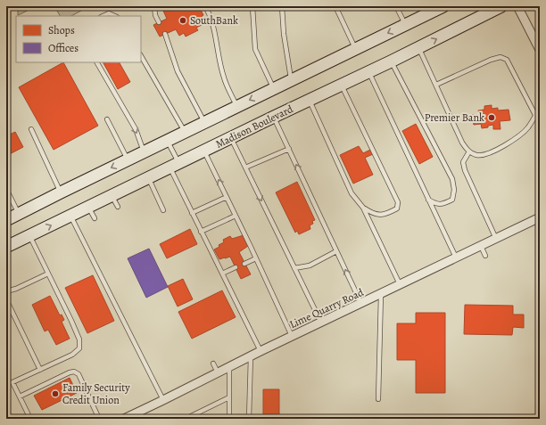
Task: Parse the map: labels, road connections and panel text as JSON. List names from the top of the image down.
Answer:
{
  "streets": {
    "main road": ["Madison Boulevard"],
    "street": ["Lime Quarry Road"]
  },
  "places": ["SouthBank", "Premier Bank", "Family Security Credit Union"],
  "legend": ["Shops", "Offices"]
}
